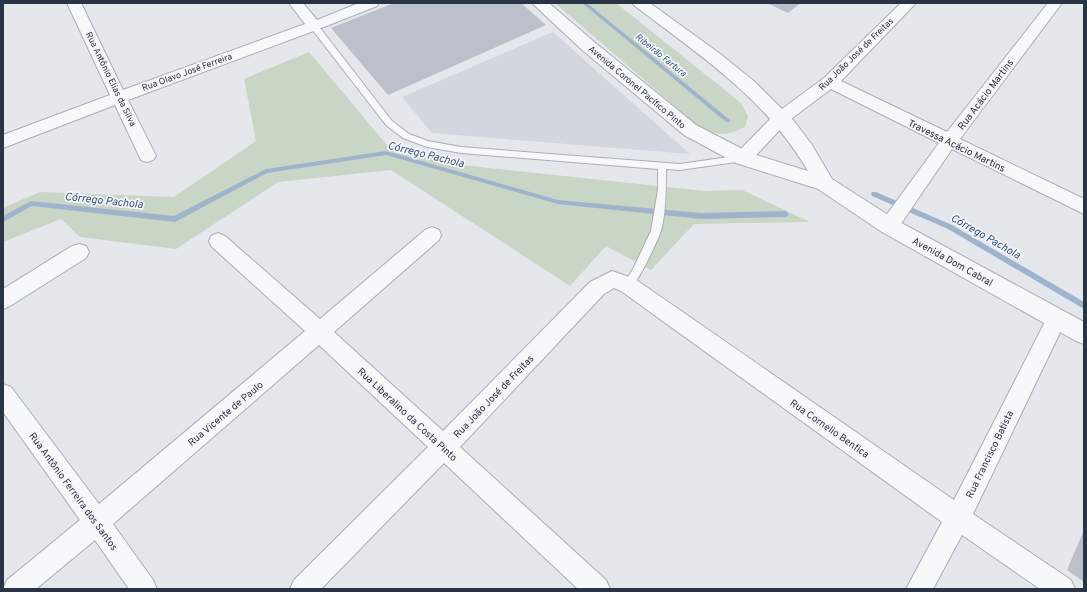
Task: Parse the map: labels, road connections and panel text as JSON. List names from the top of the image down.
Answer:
{
  "streets": {
    "street": [
      "Rua João José de Freitas",
      "Rua Olavo José Ferreira",
      "Rua Antônio Elias da Silva",
      "Avenida Coronel Pacífico Pinto",
      "Rua Acácio Martins",
      "Travessa Acácio Martins",
      "Avenida Dom Cabral",
      "Rua Vicente de Paulo",
      "Rua Liberalino da Costa Pinto",
      "Rua Cornelio Benfica",
      "Rua Francisco Batista",
      "Rua Antônio Ferreira dos Santos"
    ]
  },
  "crossings": [
    ["Rua João José de Freitas", "Avenida Coronel Pacífico Pinto"],
    ["Rua João José de Freitas", "Travessa Acácio Martins"],
    ["Rua João José de Freitas", "Rua Liberalino da Costa Pinto"],
    ["Rua João José de Freitas", "Rua Cornelio Benfica"],
    ["Rua Olavo José Ferreira", "Rua Antônio Elias da Silva"],
    ["Avenida Coronel Pacífico Pinto", "Avenida Dom Cabral"],
    ["Rua Acácio Martins", "Travessa Acácio Martins"],
    ["Rua Acácio Martins", "Avenida Dom Cabral"],
    ["Avenida Dom Cabral", "Rua Francisco Batista"],
    ["Rua Vicente de Paulo", "Rua Liberalino da Costa Pinto"],
    ["Rua Vicente de Paulo", "Rua Antônio Ferreira dos Santos"],
    ["Rua Cornelio Benfica", "Rua Francisco Batista"]
  ],
  "water": ["Ribeirão Fartura", "Córrego Pachola"]
}
